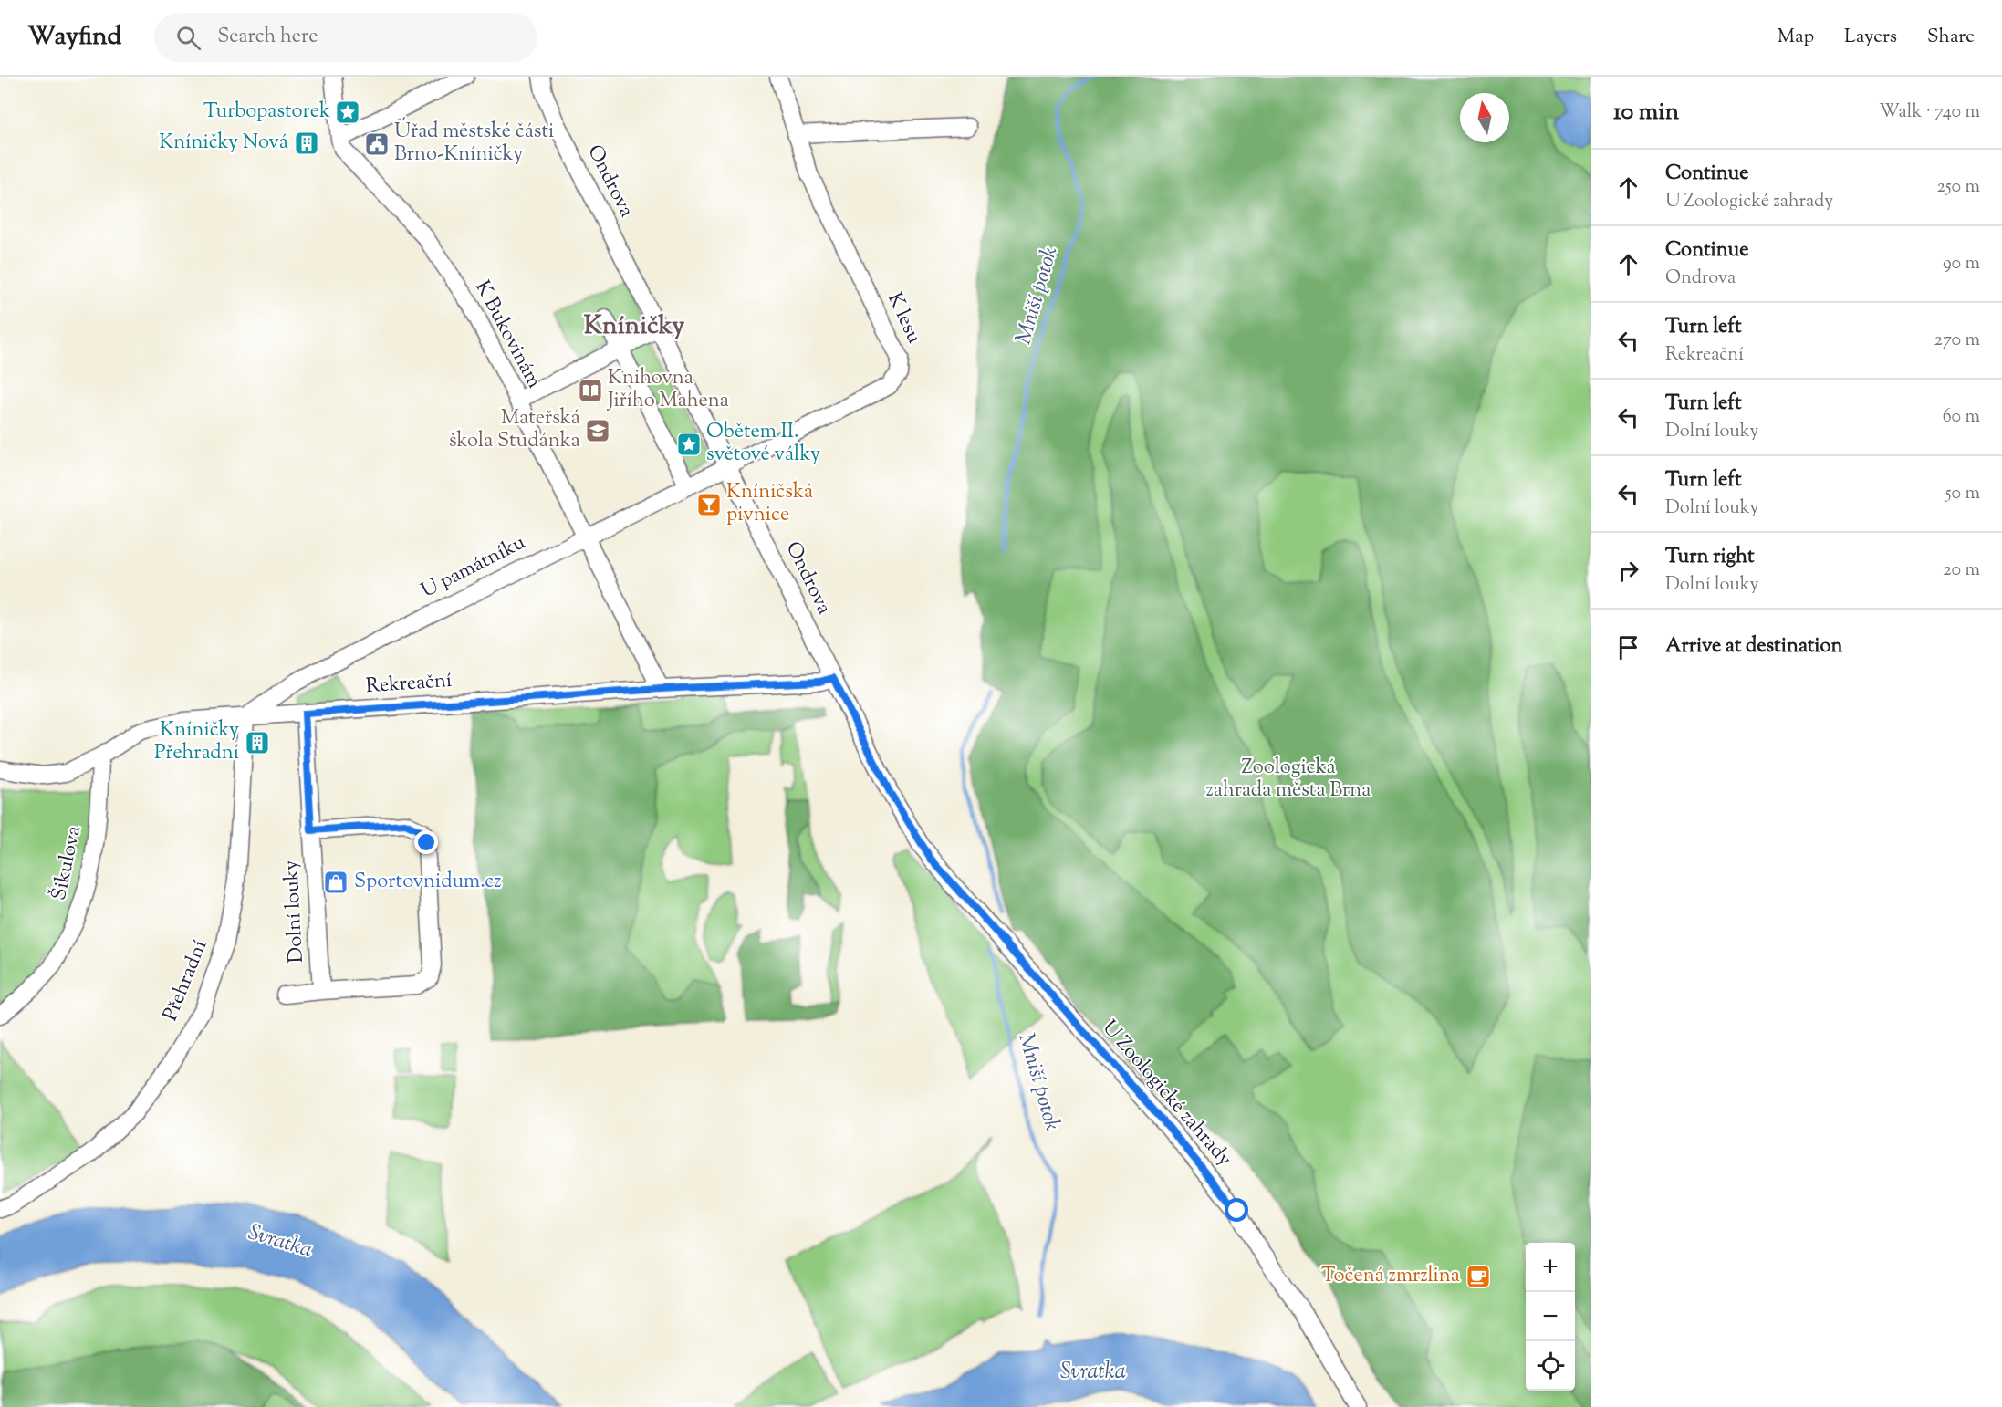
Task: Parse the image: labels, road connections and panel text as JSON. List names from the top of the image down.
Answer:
{
  "streets": {
    "street": [
      "Ondrova",
      "K lesu",
      "K Bukovinám",
      "U památníku",
      "Rekreační",
      "Šikulova",
      "Dolní louky",
      "Přehradní",
      "U Zoologické zahrady"
    ]
  },
  "crossings": [
    ["Ondrova", "K lesu"],
    ["Ondrova", "U památníku"],
    ["Ondrova", "Rekreační"],
    ["Ondrova", "U Zoologické zahrady"],
    ["K lesu", "U památníku"],
    ["K Bukovinám", "U památníku"],
    ["K Bukovinám", "Rekreační"],
    ["U památníku", "Rekreační"],
    ["U památníku", "Přehradní"],
    ["Rekreační", "Šikulova"],
    ["Rekreační", "Dolní louky"],
    ["Rekreační", "Přehradní"]
  ],
  "districts": ["Kníničky"],
  "water": ["Mniší potok", "Svratka"],
  "parks": ["Zoologická zahrada města Brna"],
  "places": {
    "place": ["Turbopastorek", "Obětem II. světové války"],
    "building": ["Kníničky Nová", "Kníničky Přehradní"],
    "public building": ["Úřad městské části Brno-Kníničky"],
    "library": ["Knihovna Jiřího Mahena"],
    "school or university": ["Mateřská škola Studánka"],
    "bar": ["Kníničská pivnice"],
    "shop": ["Sportovnidum.cz"],
    "cafe": ["Točená zmrzlina"]
  },
  "north": "top",
  "page": {
    "header": "Wayfind",
    "search": "Search here",
    "nav": ["Map", "Layers", "Share"],
    "heading": ["10 min", "Walk · 740 m"],
    "list": [
      ["Continue", "U Zoologické zahrady", "250 m"],
      ["Continue", "Ondrova", "90 m"],
      ["Turn left", "Rekreační", "270 m"],
      ["Turn left", "Dolní louky", "60 m"],
      ["Turn left", "Dolní louky", "50 m"],
      ["Turn right", "Dolní louky", "20 m"],
      "Arrive at destination"
    ],
    "map_buttons": ["+", "−"]
  }
}
